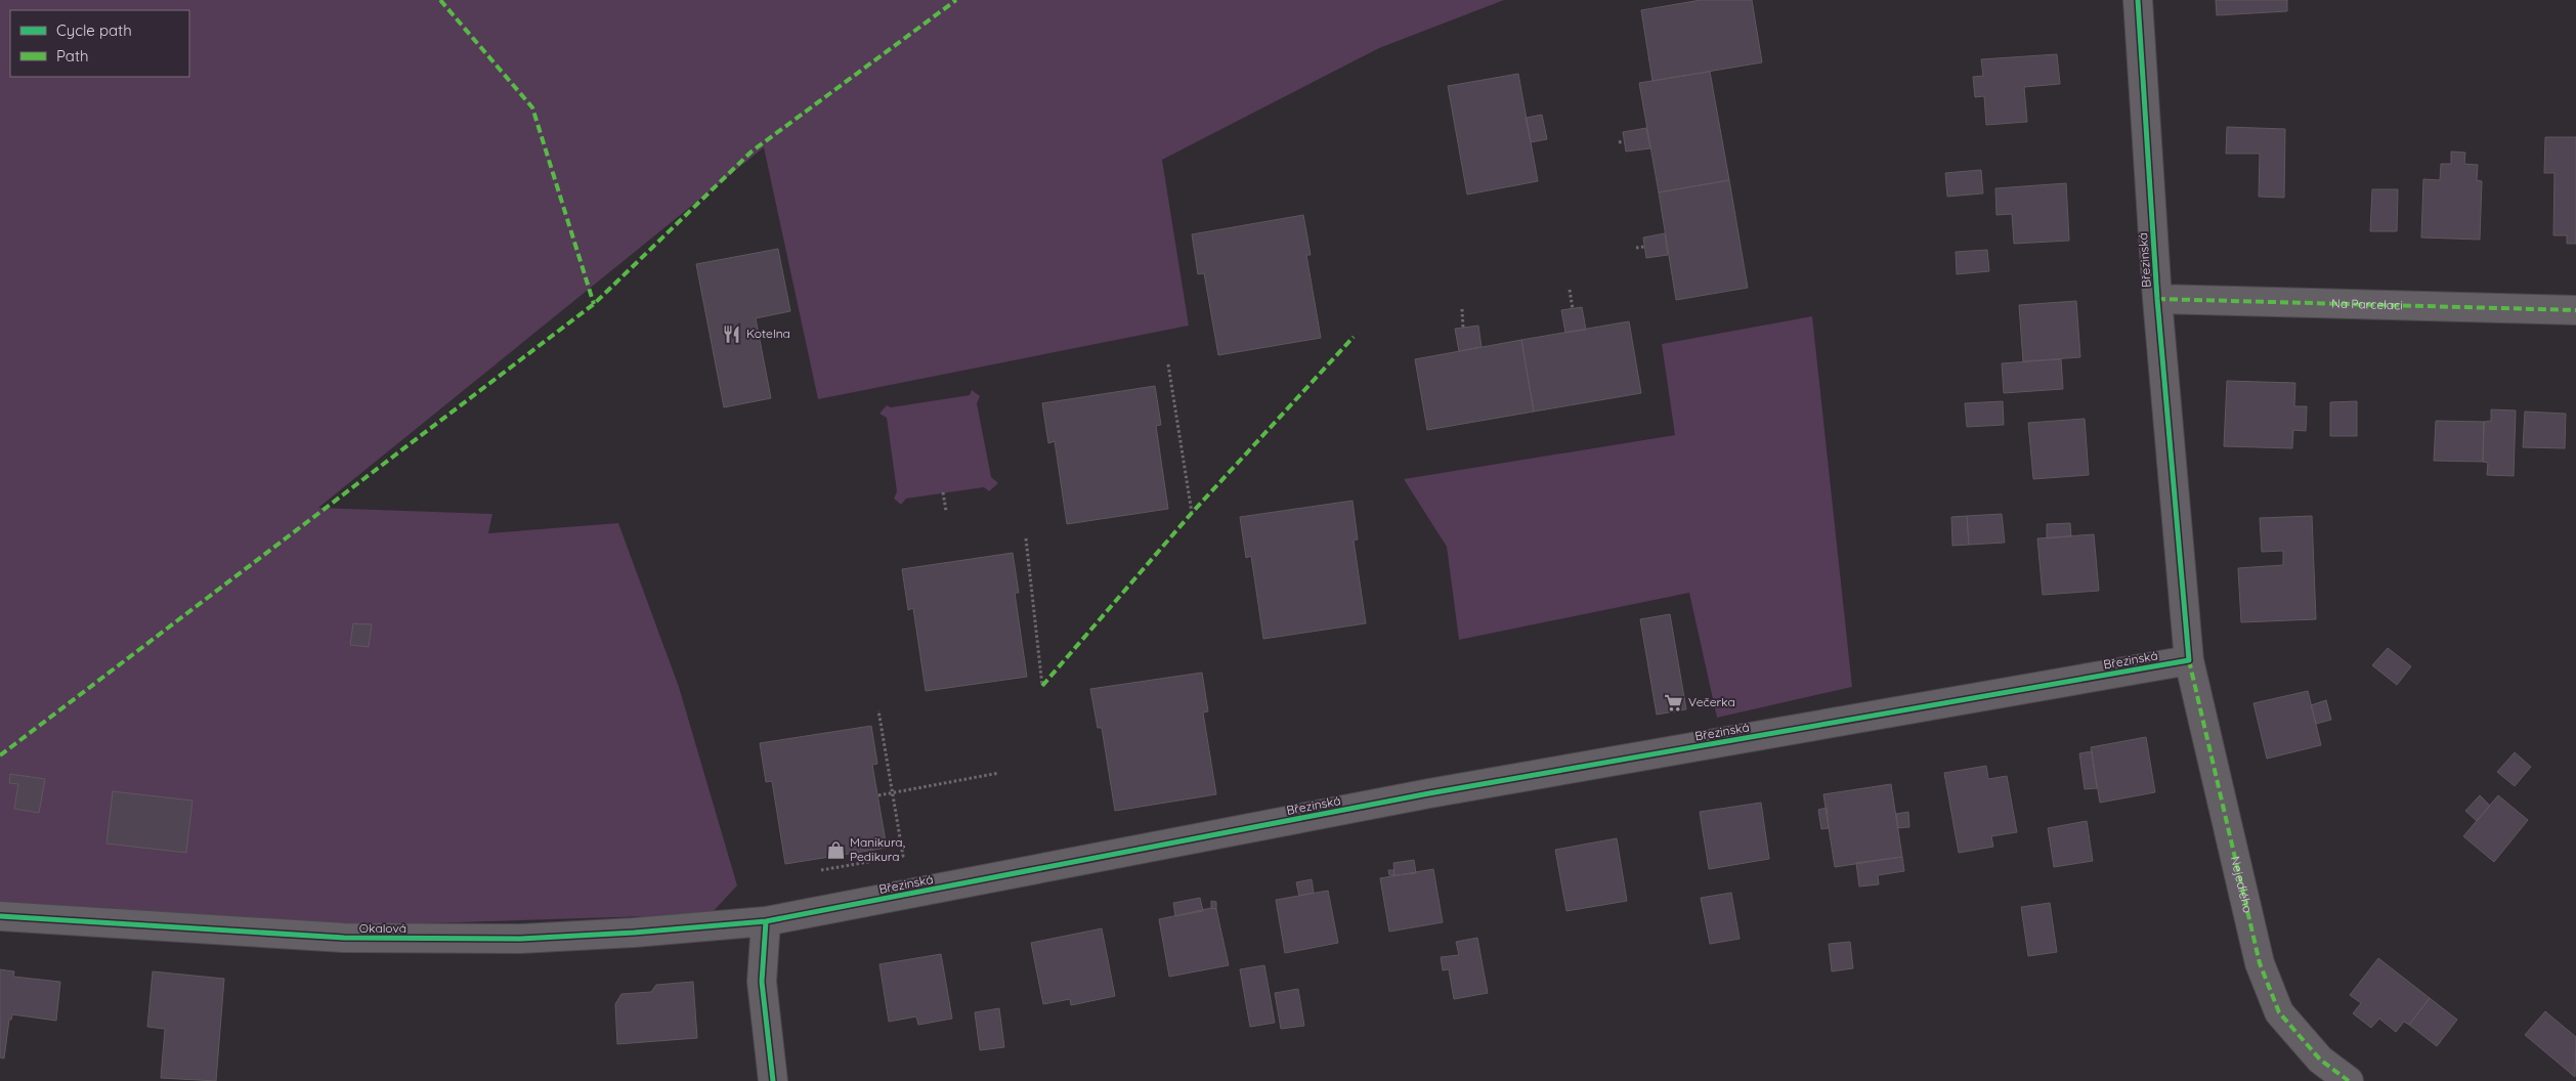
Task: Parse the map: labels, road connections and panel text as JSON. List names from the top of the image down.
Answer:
{
  "streets": {
    "street": [
      "Březinská",
      "Na Parcelaci",
      "Nejedlého",
      "Okalová"
    ]
  },
  "crossings": [
    ["Březinská", "Na Parcelaci"],
    ["Březinská", "Nejedlého"],
    ["Březinská", "Okalová"]
  ],
  "places": {
    "restaurant": ["Kotelna"],
    "supermarket": ["Večerka"],
    "shop": ["Manikura, Pedikura"]
  },
  "legend": ["Cycle path", "Path"]
}
